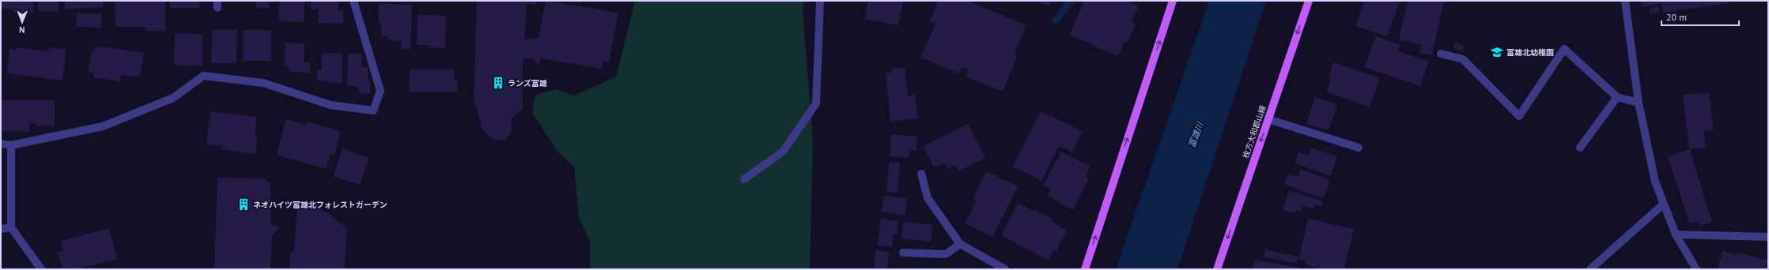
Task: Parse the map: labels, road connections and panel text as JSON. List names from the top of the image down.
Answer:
{
  "streets": {
    "main road": ["枚方大和郡山線"]
  },
  "one_way": ["枚方大和郡山線"],
  "water": ["富雄川"],
  "places": {
    "school or university": ["富雄北幼稚園"],
    "building": ["ランズ富雄", "ネオハイツ富雄北フォレストガーデン"]
  },
  "scale_bar": "20 m",
  "north": "bottom"
}
